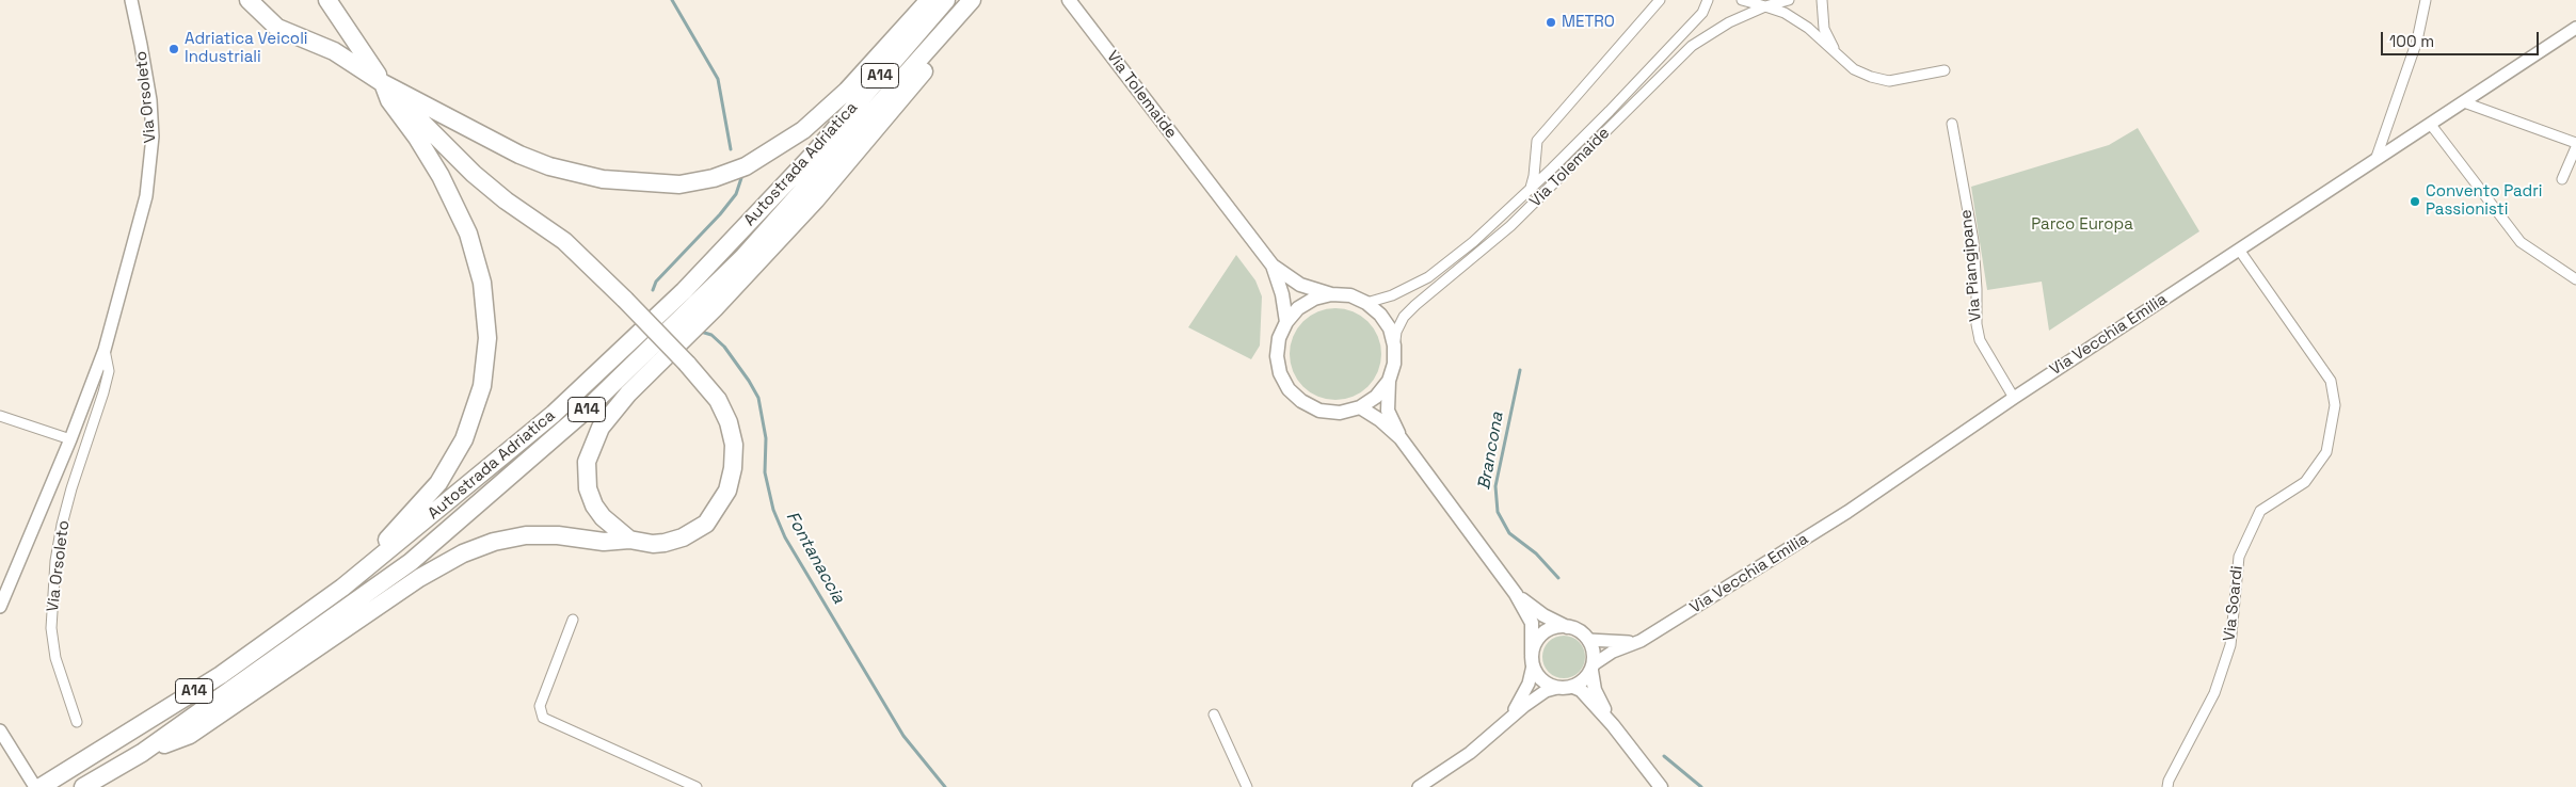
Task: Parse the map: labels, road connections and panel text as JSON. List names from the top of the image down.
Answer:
{
  "streets": {
    "highway": ["A14", "Autostrada Adriatica"],
    "main road": ["Via Tolemaide"],
    "street": [
      "Via Orsoleto",
      "Via Piangipane",
      "Via Vecchia Emilia",
      "Via Soardi"
    ]
  },
  "crossings": [
    ["Via Tolemaide", "Via Vecchia Emilia"],
    ["Via Piangipane", "Via Vecchia Emilia"],
    ["Via Vecchia Emilia", "Via Soardi"]
  ],
  "water": ["Brancona", "Fontanaccia"],
  "parks": ["Parco Europa"],
  "places": ["METRO", "Adriatica Veicoli Industriali", "Convento Padri Passionisti"],
  "scale_bar": "100 m"
}
